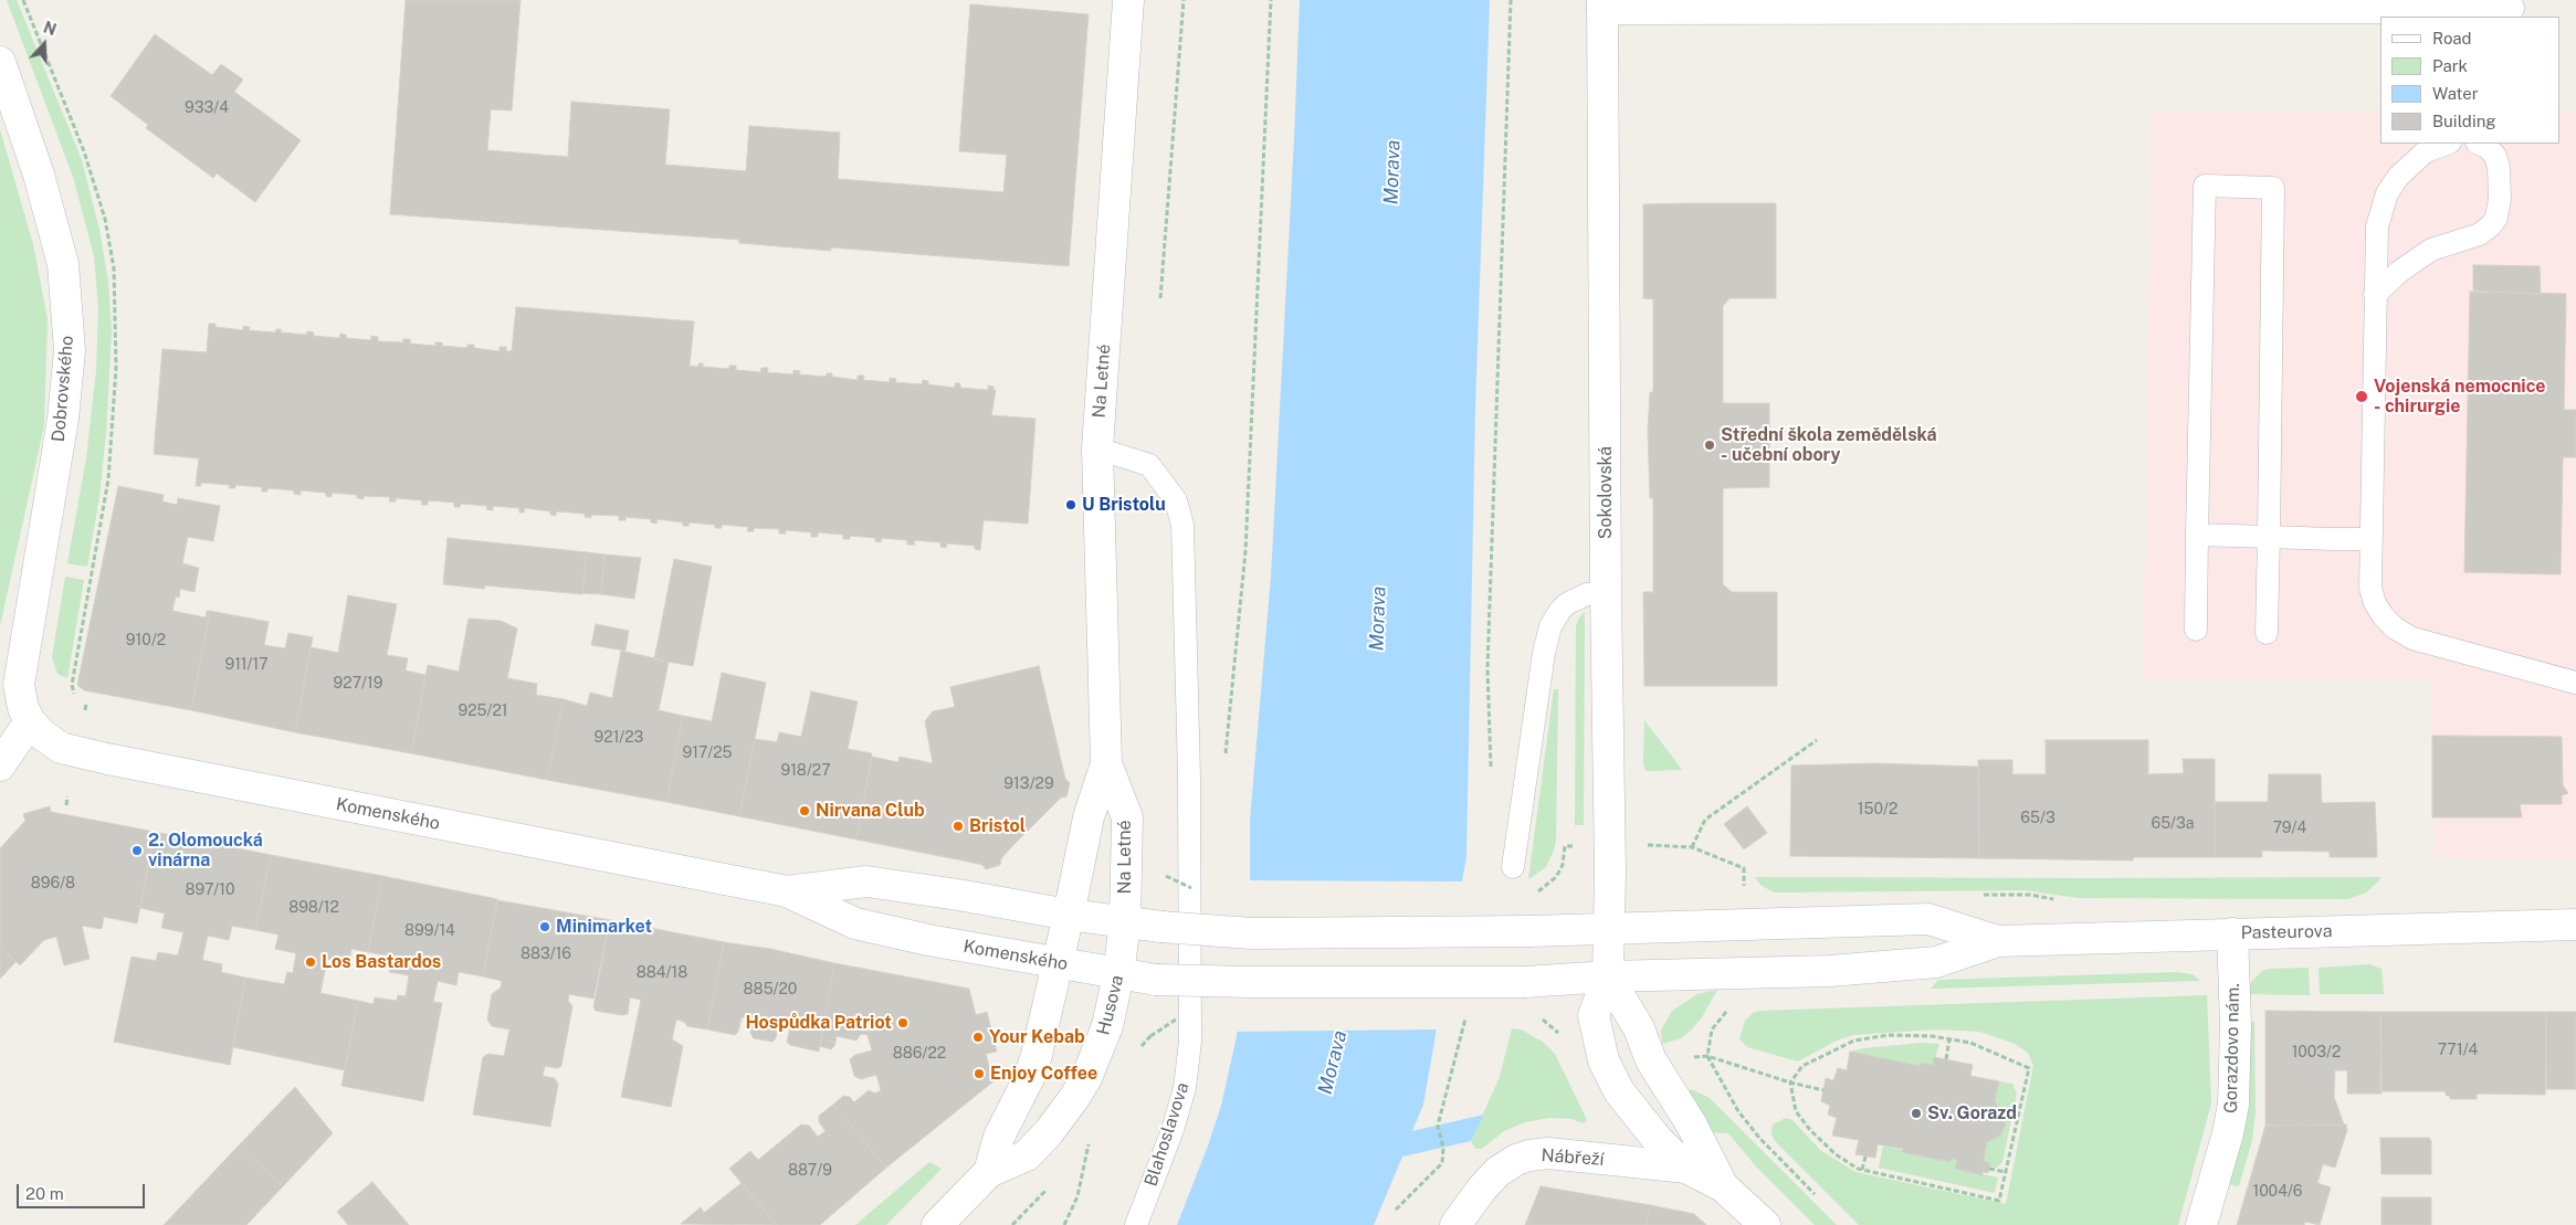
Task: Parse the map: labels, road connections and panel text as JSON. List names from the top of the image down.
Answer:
{
  "streets": {
    "street": [
      "Na Letné",
      "Dobrovského",
      "Sokolovská",
      "Komenského",
      "Pasteurova",
      "Husova",
      "Gorazdovo nám.",
      "Nábřeží"
    ],
    "lane": ["Blahoslavova"]
  },
  "crossings": [
    ["Na Letné", "Komenského"],
    ["Na Letné", "Husova"],
    ["Na Letné", "Blahoslavova"],
    ["Dobrovského", "Komenského"],
    ["Sokolovská", "Komenského"],
    ["Komenského", "Pasteurova"],
    ["Komenského", "Husova"],
    ["Pasteurova", "Gorazdovo nám."]
  ],
  "water": ["Morava"],
  "places": [
    "Vojenská nemocnice - chirurgie",
    "Střední škola zemědělská - učební obory",
    "U Bristolu",
    "Nirvana Club",
    "Bristol",
    "2. Olomoucká vinárna",
    "Minimarket",
    "Los Bastardos",
    "Hospůdka Patriot",
    "Your Kebab",
    "Enjoy Coffee",
    "Sv. Gorazd"
  ],
  "house_numbers": [
    "933/4",
    "910/2",
    "911/17",
    "927/19",
    "925/21",
    "921/23",
    "917/25",
    "918/27",
    "913/29",
    "150/2",
    "65/3",
    "65/3a",
    "79/4",
    "896/8",
    "897/10",
    "898/12",
    "899/14",
    "883/16",
    "884/18",
    "885/20",
    "771/4",
    "1003/2",
    "886/22",
    "887/9",
    "1004/6"
  ],
  "legend": [
    "Road",
    "Park",
    "Water",
    "Building"
  ],
  "scale_bar": "20 m",
  "north": "top"
}
